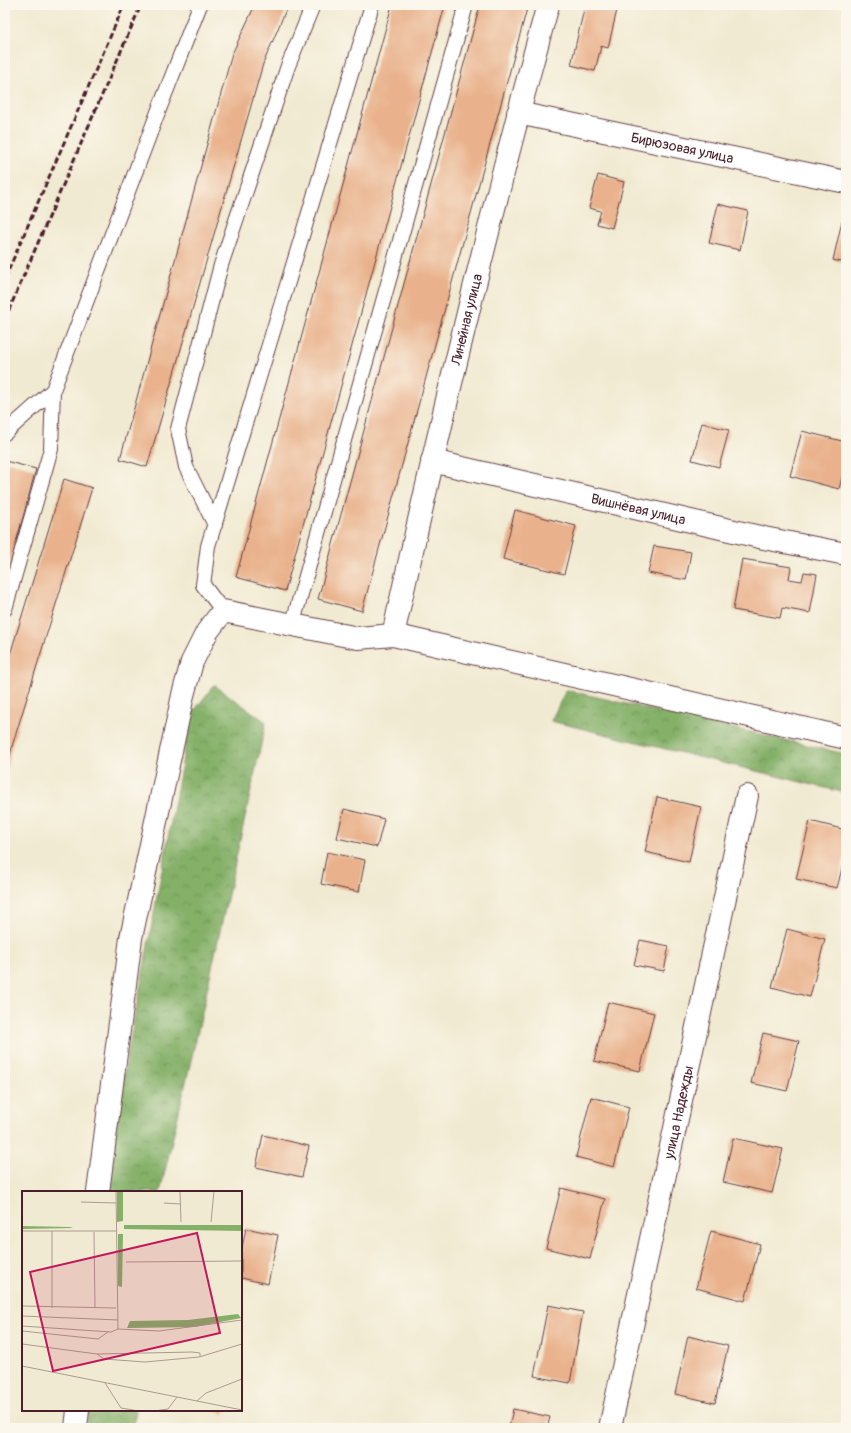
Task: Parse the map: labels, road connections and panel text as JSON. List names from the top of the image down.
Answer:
{
  "streets": {
    "street": [
      "Бирюзовая улица",
      "Линейная улица",
      "Вишнёвая улица",
      "улица Надежды"
    ]
  },
  "crossings": [
    ["Бирюзовая улица", "Линейная улица"],
    ["Линейная улица", "Вишнёвая улица"]
  ]
}
